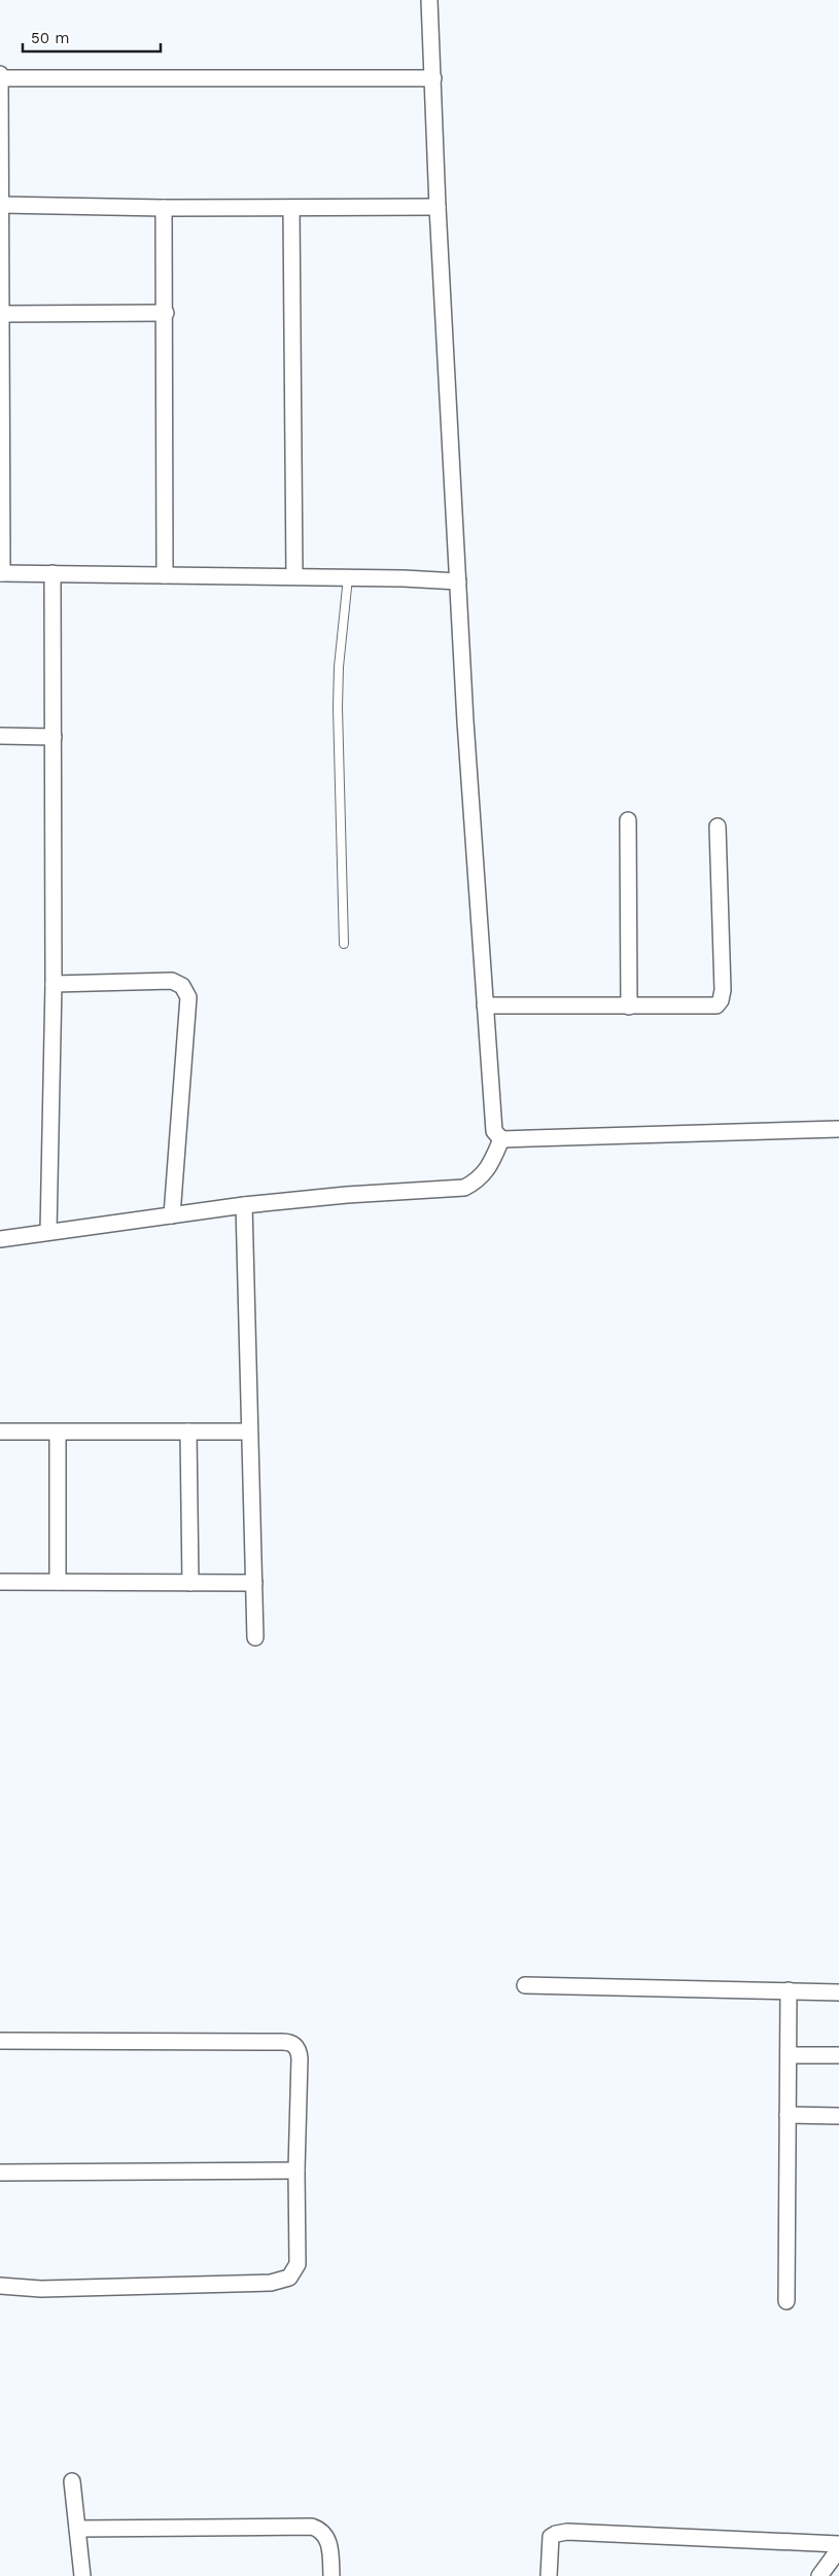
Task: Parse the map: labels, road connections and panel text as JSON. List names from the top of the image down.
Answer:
{
  "scale_bar": "50 m"
}
